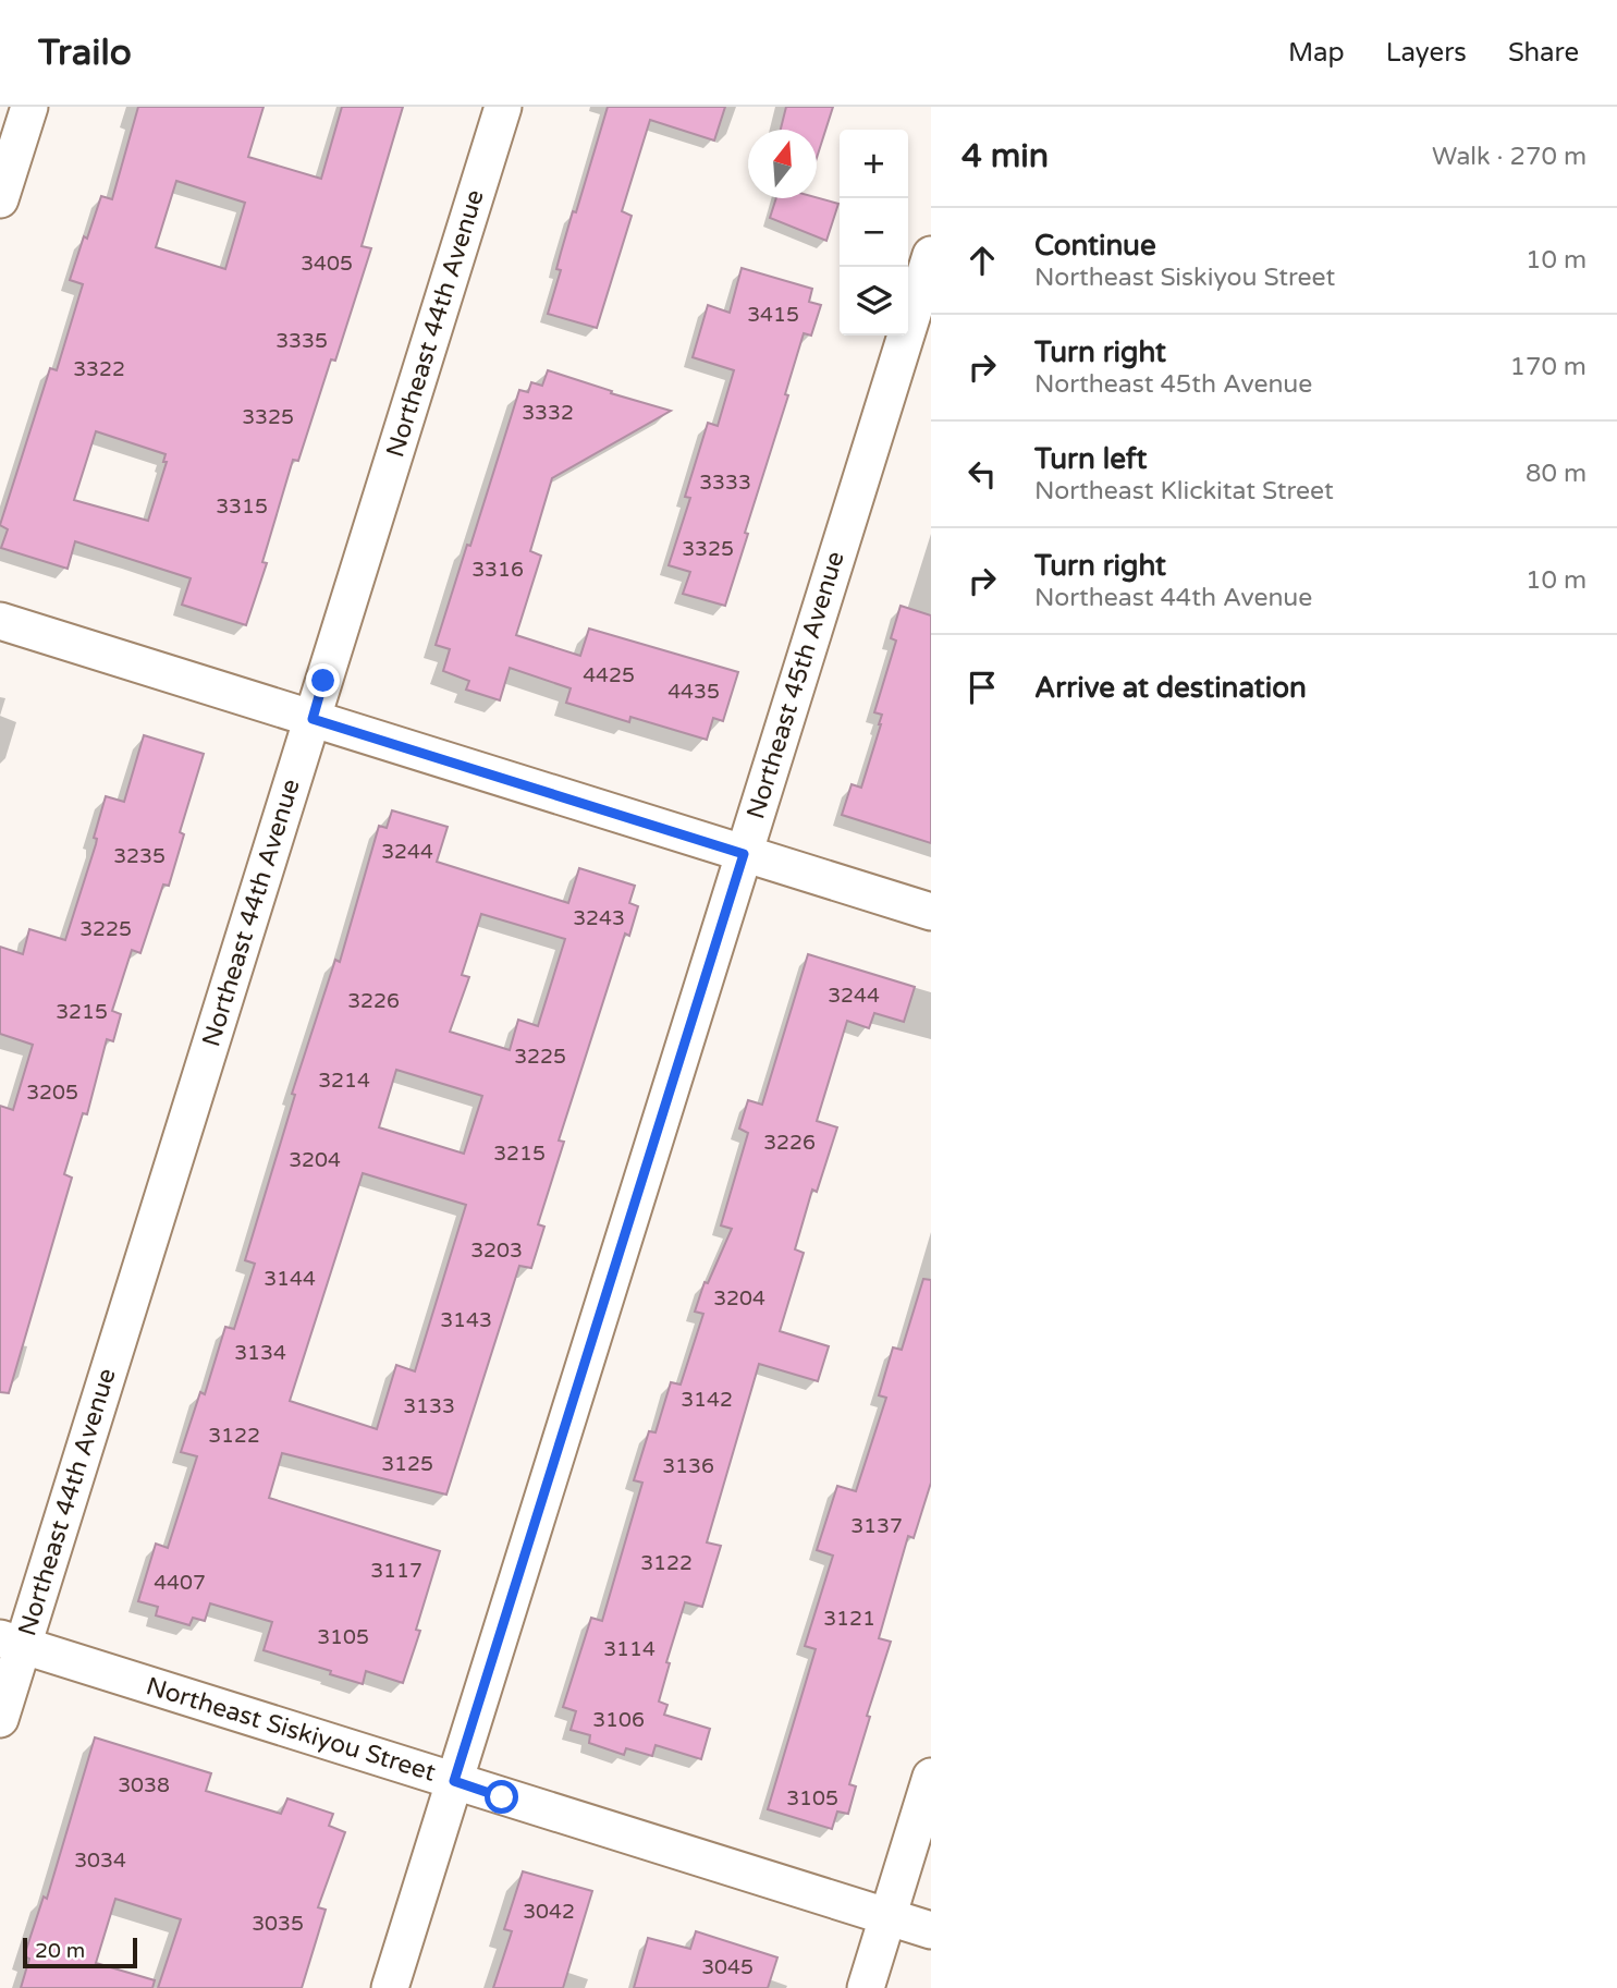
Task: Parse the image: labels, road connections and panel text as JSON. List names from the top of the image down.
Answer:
{
  "streets": {
    "street": ["Northeast 44th Avenue", "Northeast 45th Avenue", "Northeast Siskiyou Street"]
  },
  "crossings": [
    ["Northeast 44th Avenue", "Northeast Siskiyou Street"],
    ["Northeast 45th Avenue", "Northeast Siskiyou Street"]
  ],
  "house_numbers": [
    "3405",
    "3415",
    "3335",
    "3322",
    "3332",
    "3325",
    "3333",
    "3315",
    "3325",
    "3316",
    "4425",
    "4435",
    "3244",
    "3235",
    "3243",
    "3225",
    "3244",
    "3226",
    "3215",
    "3225",
    "3214",
    "3205",
    "3226",
    "3215",
    "3204",
    "3203",
    "3144",
    "3204",
    "3143",
    "3134",
    "3142",
    "3133",
    "3122",
    "3125",
    "3136",
    "3137",
    "3122",
    "3117",
    "4407",
    "3121",
    "3105",
    "3114",
    "3106",
    "3038",
    "3105",
    "3034",
    "3042",
    "3035",
    "3045"
  ],
  "scale_bar": "20 m",
  "north": "top",
  "page": {
    "header": "Trailo",
    "nav": ["Map", "Layers", "Share"],
    "heading": ["4 min", "Walk · 270 m"],
    "map_buttons": ["+", "−"],
    "list": [
      ["Continue", "Northeast Siskiyou Street", "10 m"],
      ["Turn right", "Northeast 45th Avenue", "170 m"],
      ["Turn left", "Northeast Klickitat Street", "80 m"],
      ["Turn right", "Northeast 44th Avenue", "10 m"],
      "Arrive at destination"
    ],
    "scale": "20 m"
  }
}
